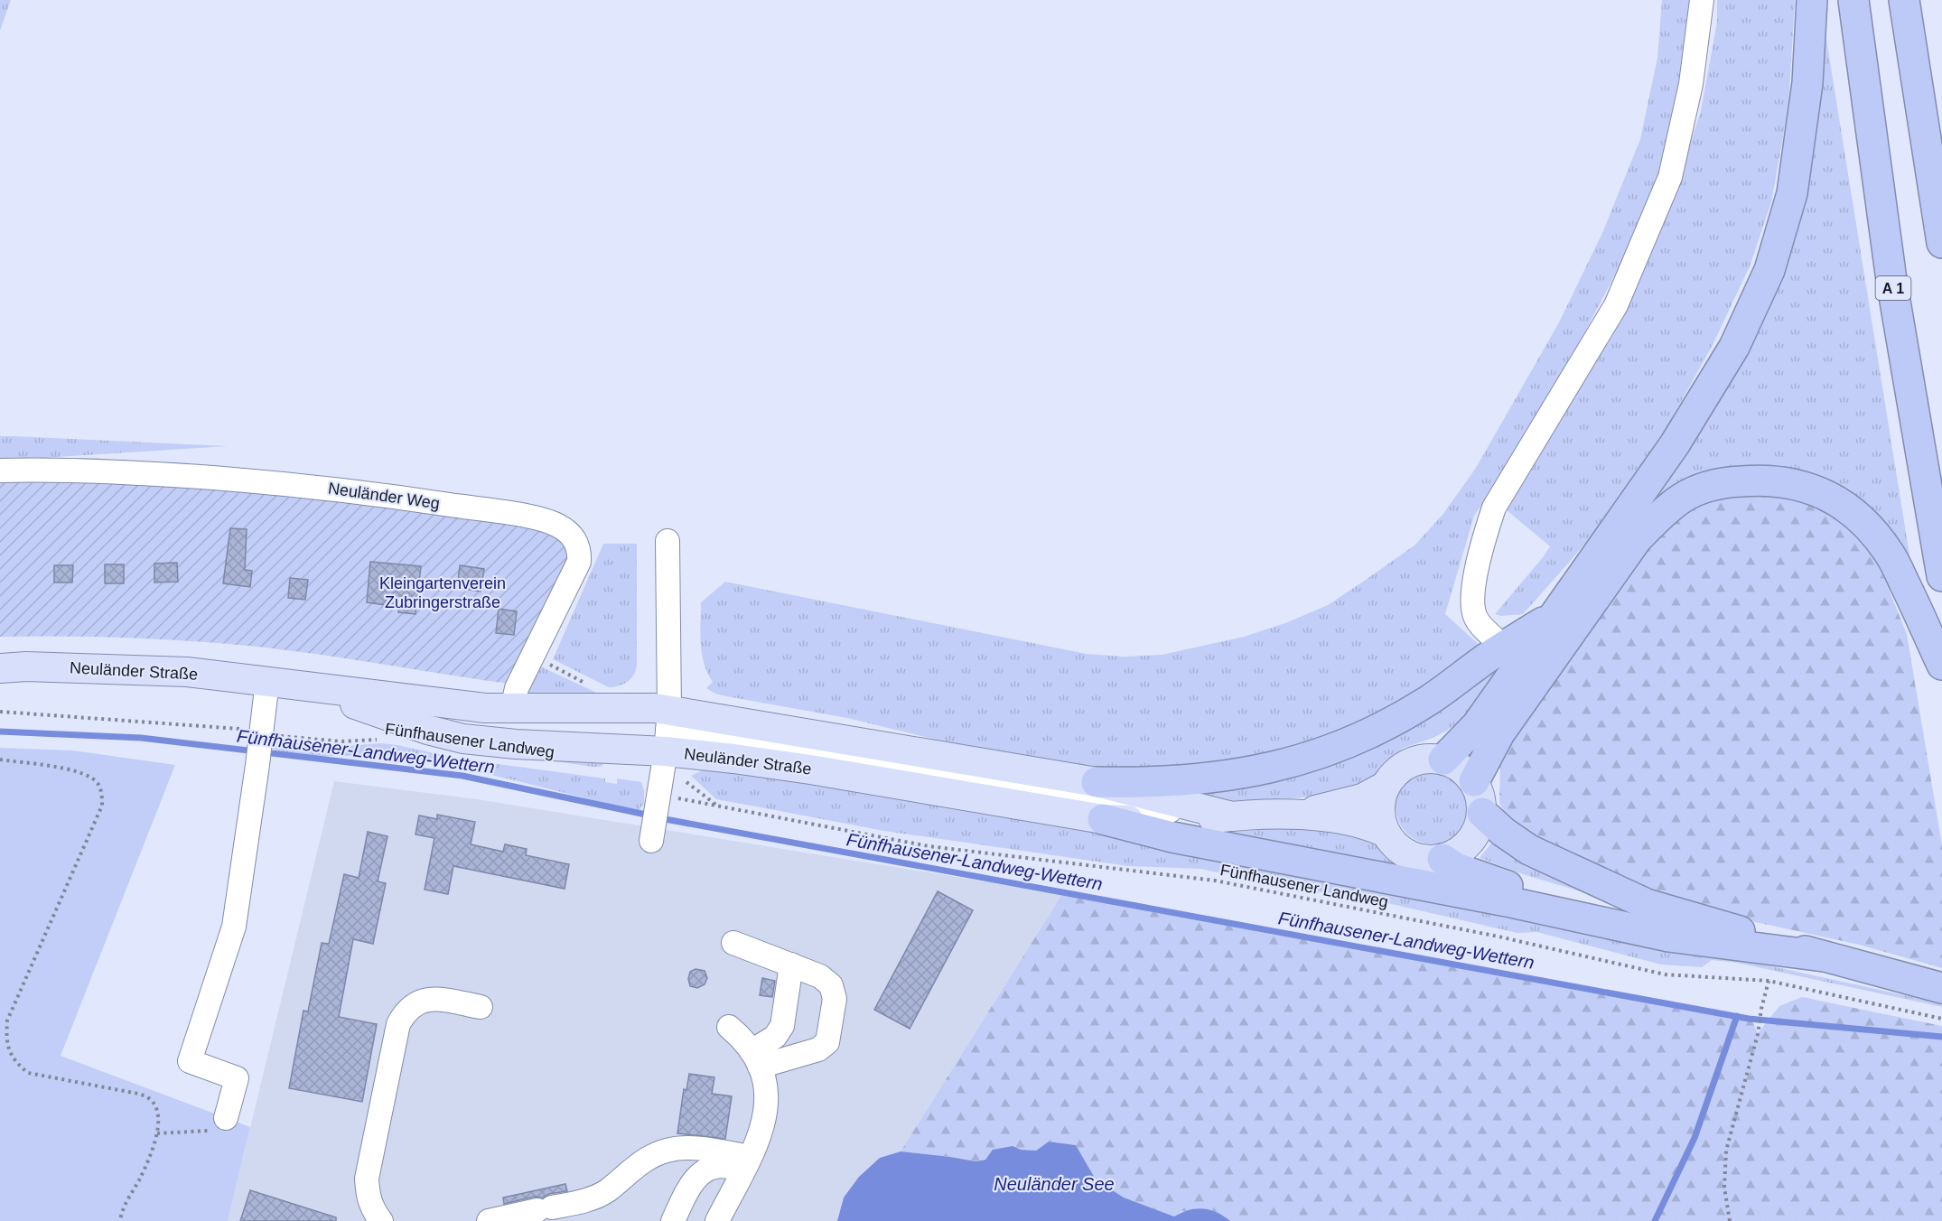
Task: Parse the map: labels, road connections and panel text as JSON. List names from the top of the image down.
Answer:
{
  "streets": {
    "highway": ["A 1"],
    "main road": ["Neuländer Straße"],
    "street": ["Neuländer Weg"],
    "path": ["Fünfhausener Landweg"]
  },
  "crossings": [
    ["Neuländer Weg", "Neuländer Straße"]
  ],
  "water": ["Fünfhausener-Landweg-Wettern", "Neuländer See"],
  "parks": ["Kleingartenverein Zubringerstraße"]
}
